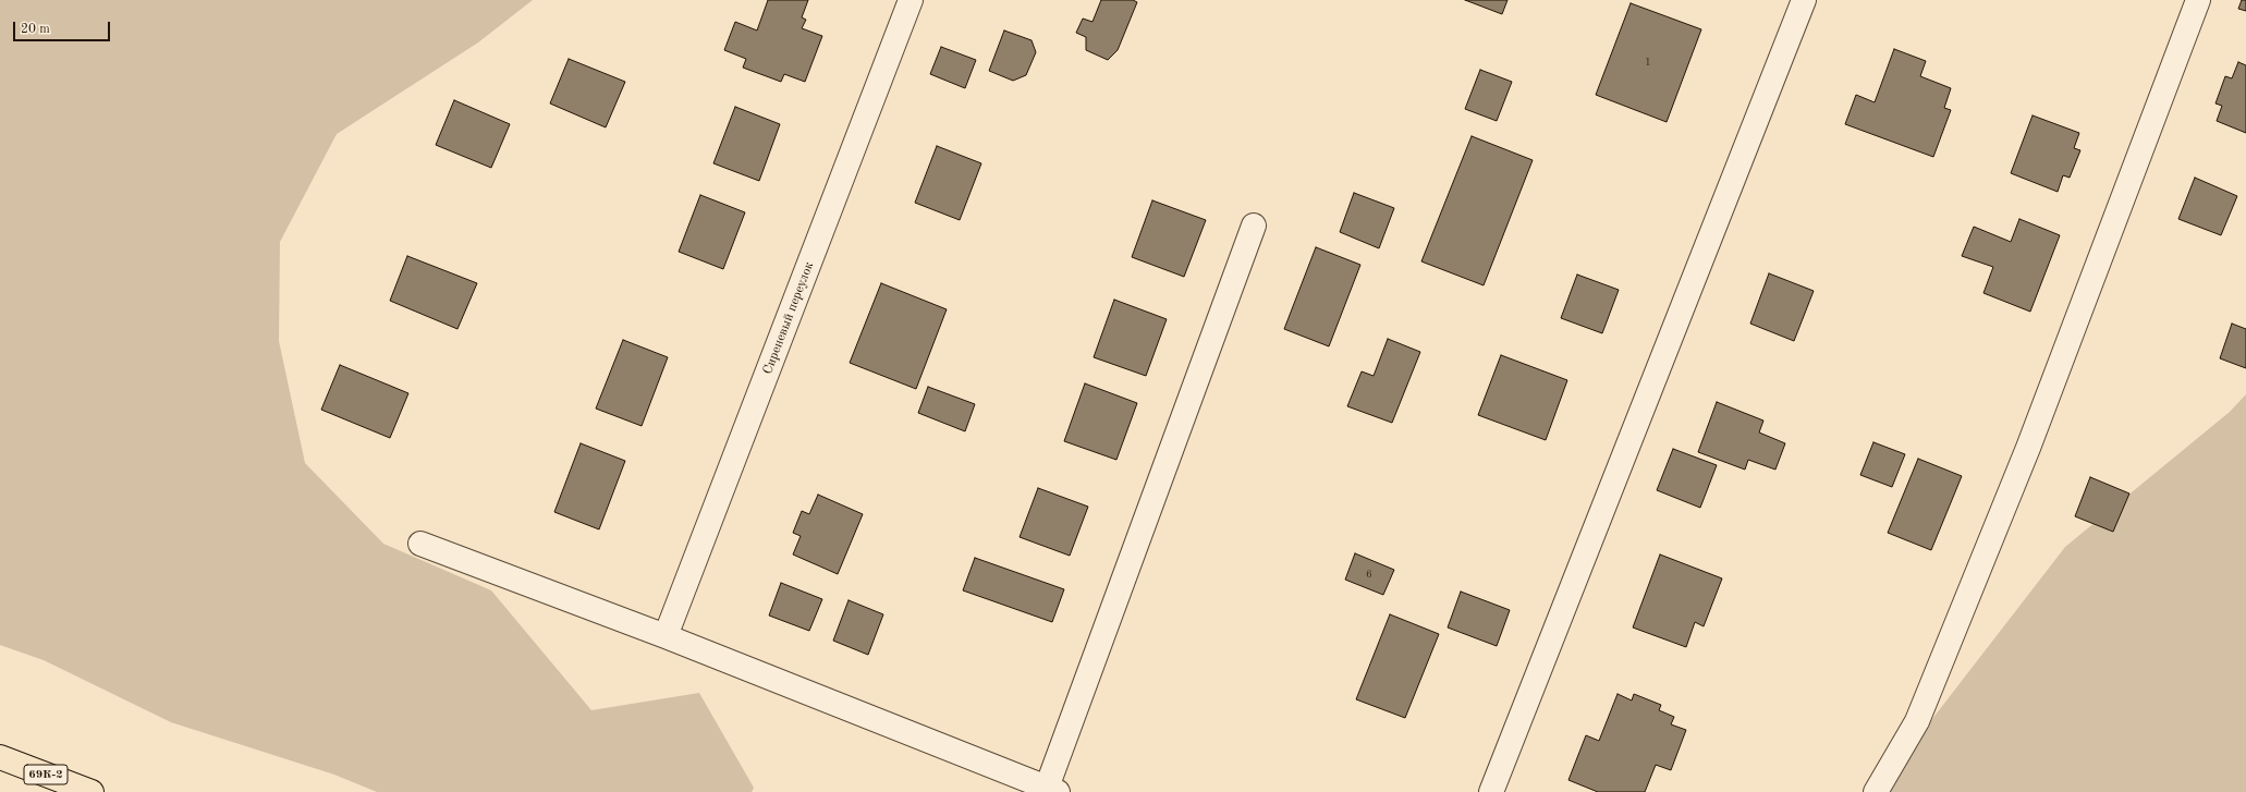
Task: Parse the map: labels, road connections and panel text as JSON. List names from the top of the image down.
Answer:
{
  "streets": {
    "main road": ["69К-2"],
    "street": ["Сиреневый переулок"]
  },
  "house_numbers": ["1", "6"],
  "scale_bar": "20 m"
}
